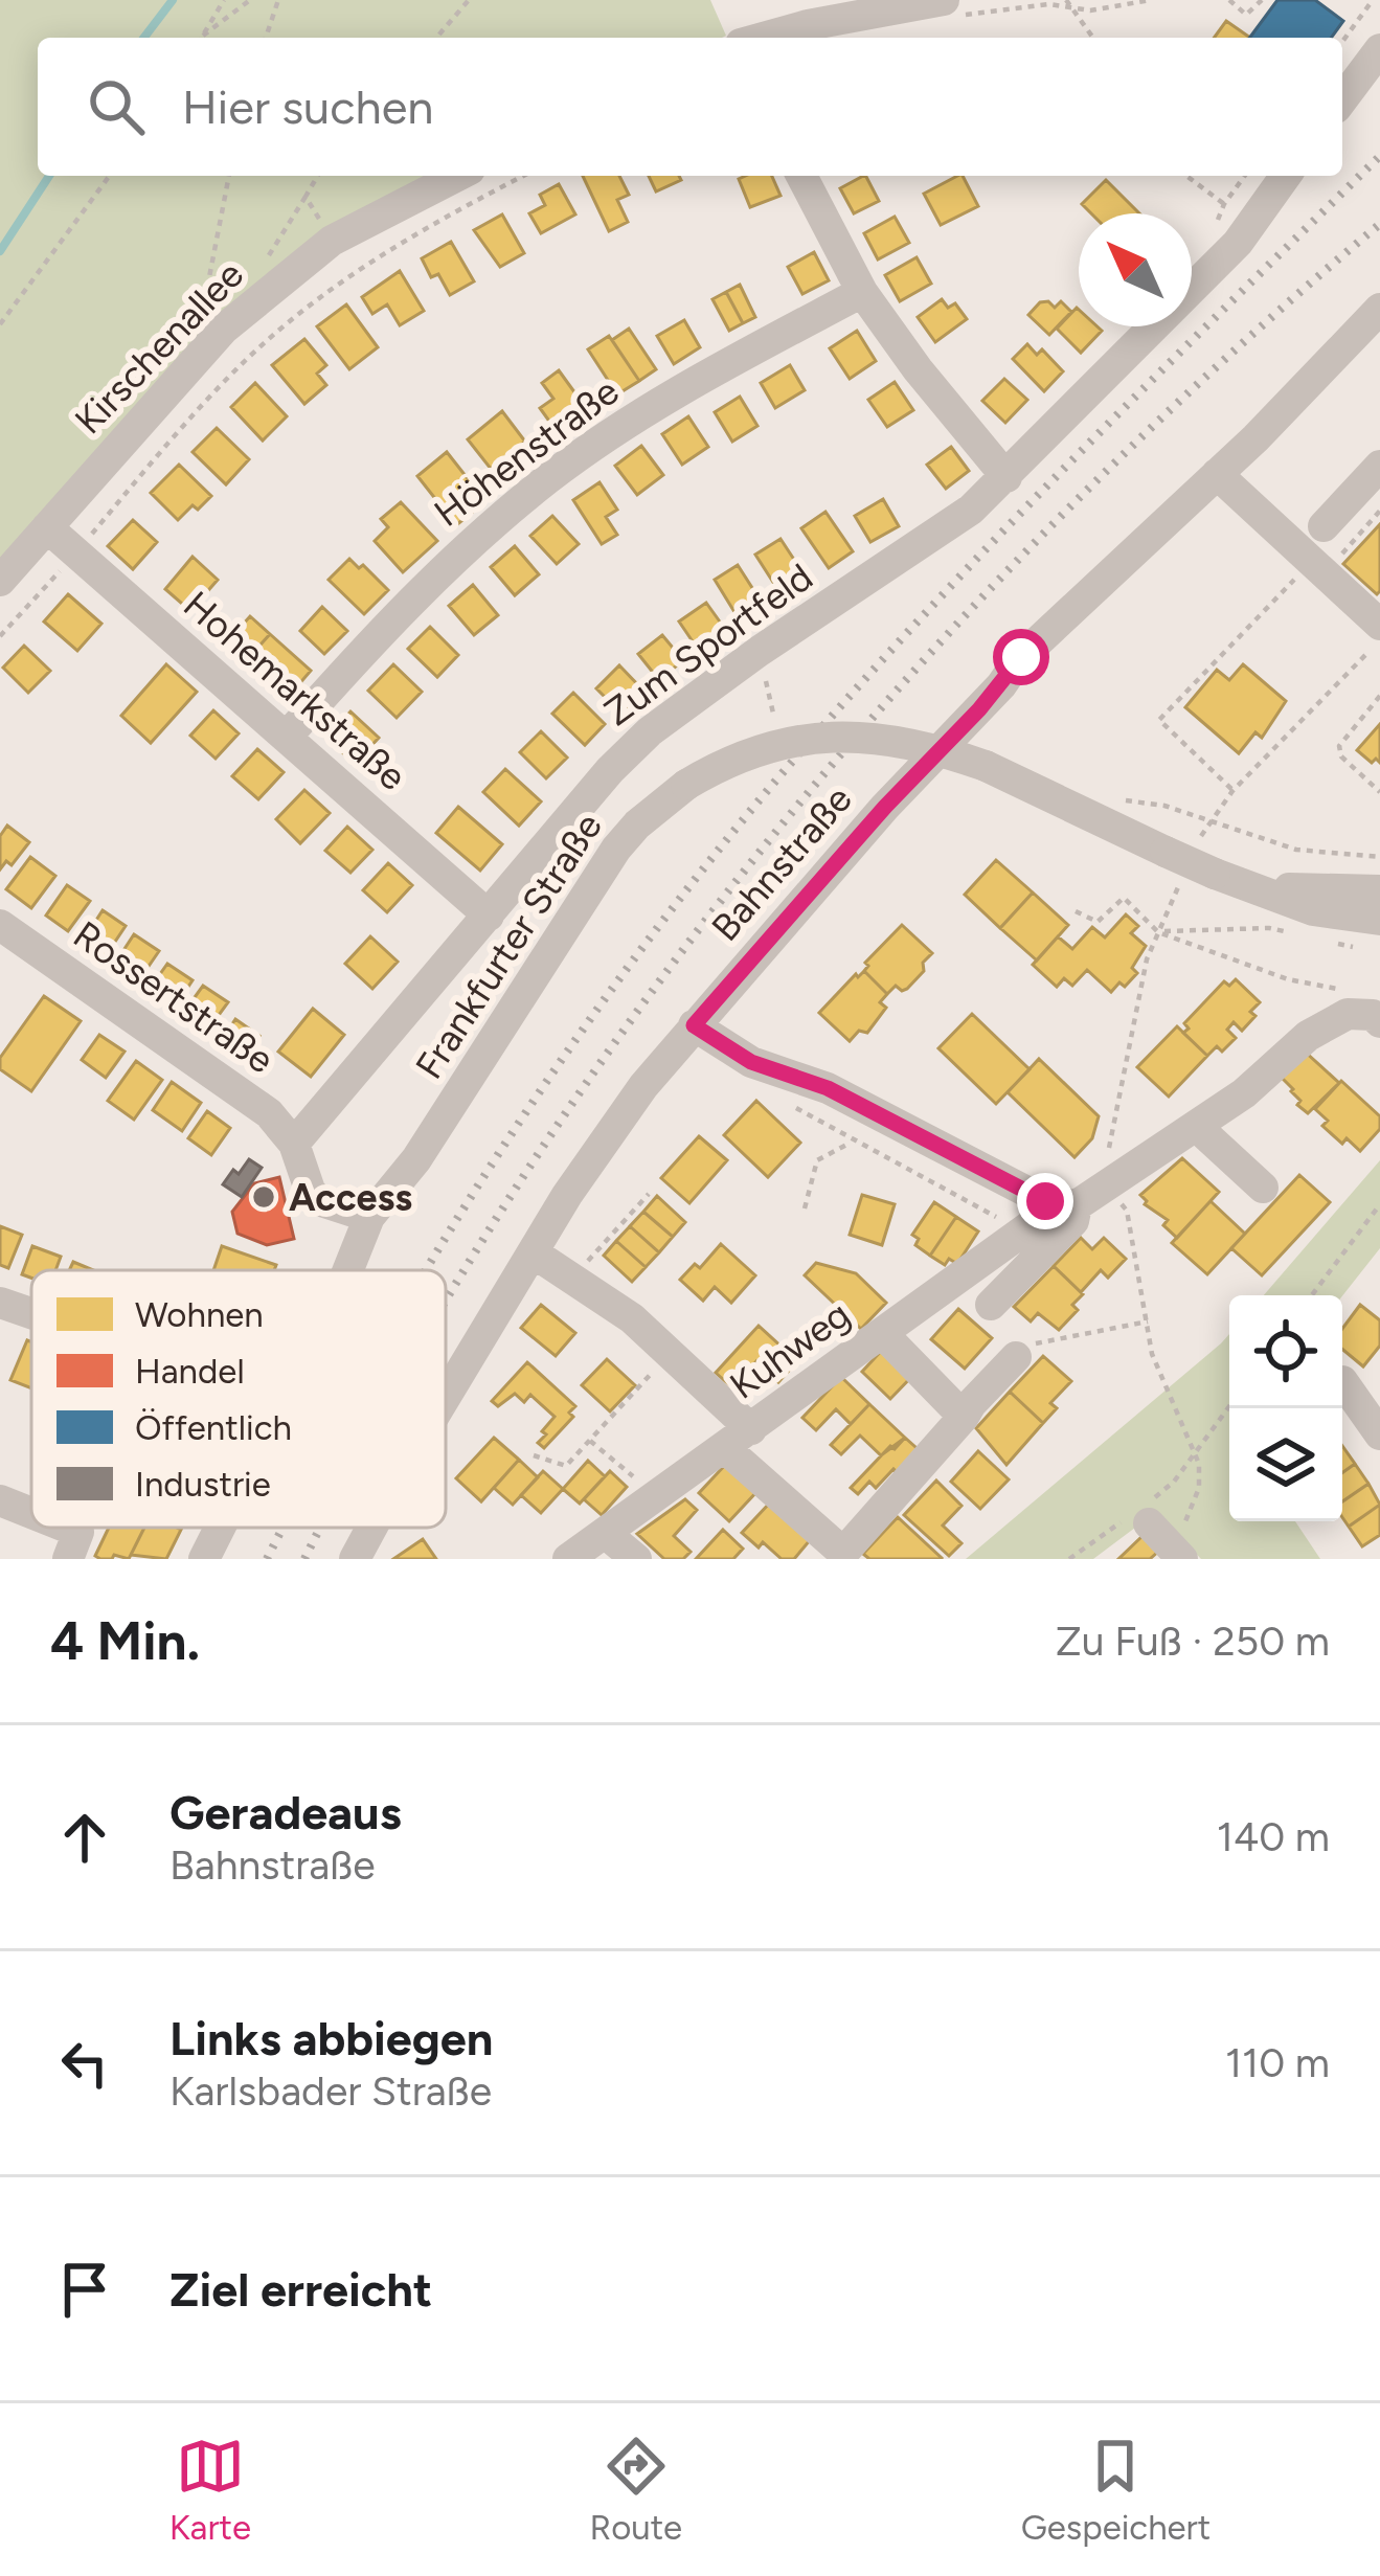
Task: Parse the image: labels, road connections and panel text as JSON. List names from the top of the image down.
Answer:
{
  "streets": {
    "street": [
      "Kirschenallee",
      "Höhenstraße",
      "Zum Sportfeld",
      "Hohemarkstraße",
      "Bahnstraße",
      "Frankfurter Straße",
      "Rossertstraße",
      "Kuhweg"
    ]
  },
  "crossings": [
    ["Kirschenallee", "Hohemarkstraße"],
    ["Höhenstraße", "Hohemarkstraße"],
    ["Zum Sportfeld", "Hohemarkstraße"],
    ["Zum Sportfeld", "Rossertstraße"]
  ],
  "places": ["Access"],
  "legend": [
    "Wohnen",
    "Handel",
    "Öffentlich",
    "Industrie"
  ],
  "north": "top left",
  "page": {
    "search": "Hier suchen",
    "heading": ["4 Min.", "Zu Fuß · 250 m"],
    "list": [
      ["Geradeaus", "Bahnstraße", "140 m"],
      ["Links abbiegen", "Karlsbader Straße", "110 m"],
      "Ziel erreicht"
    ],
    "nav": ["Karte", "Route", "Gespeichert"]
  }
}
